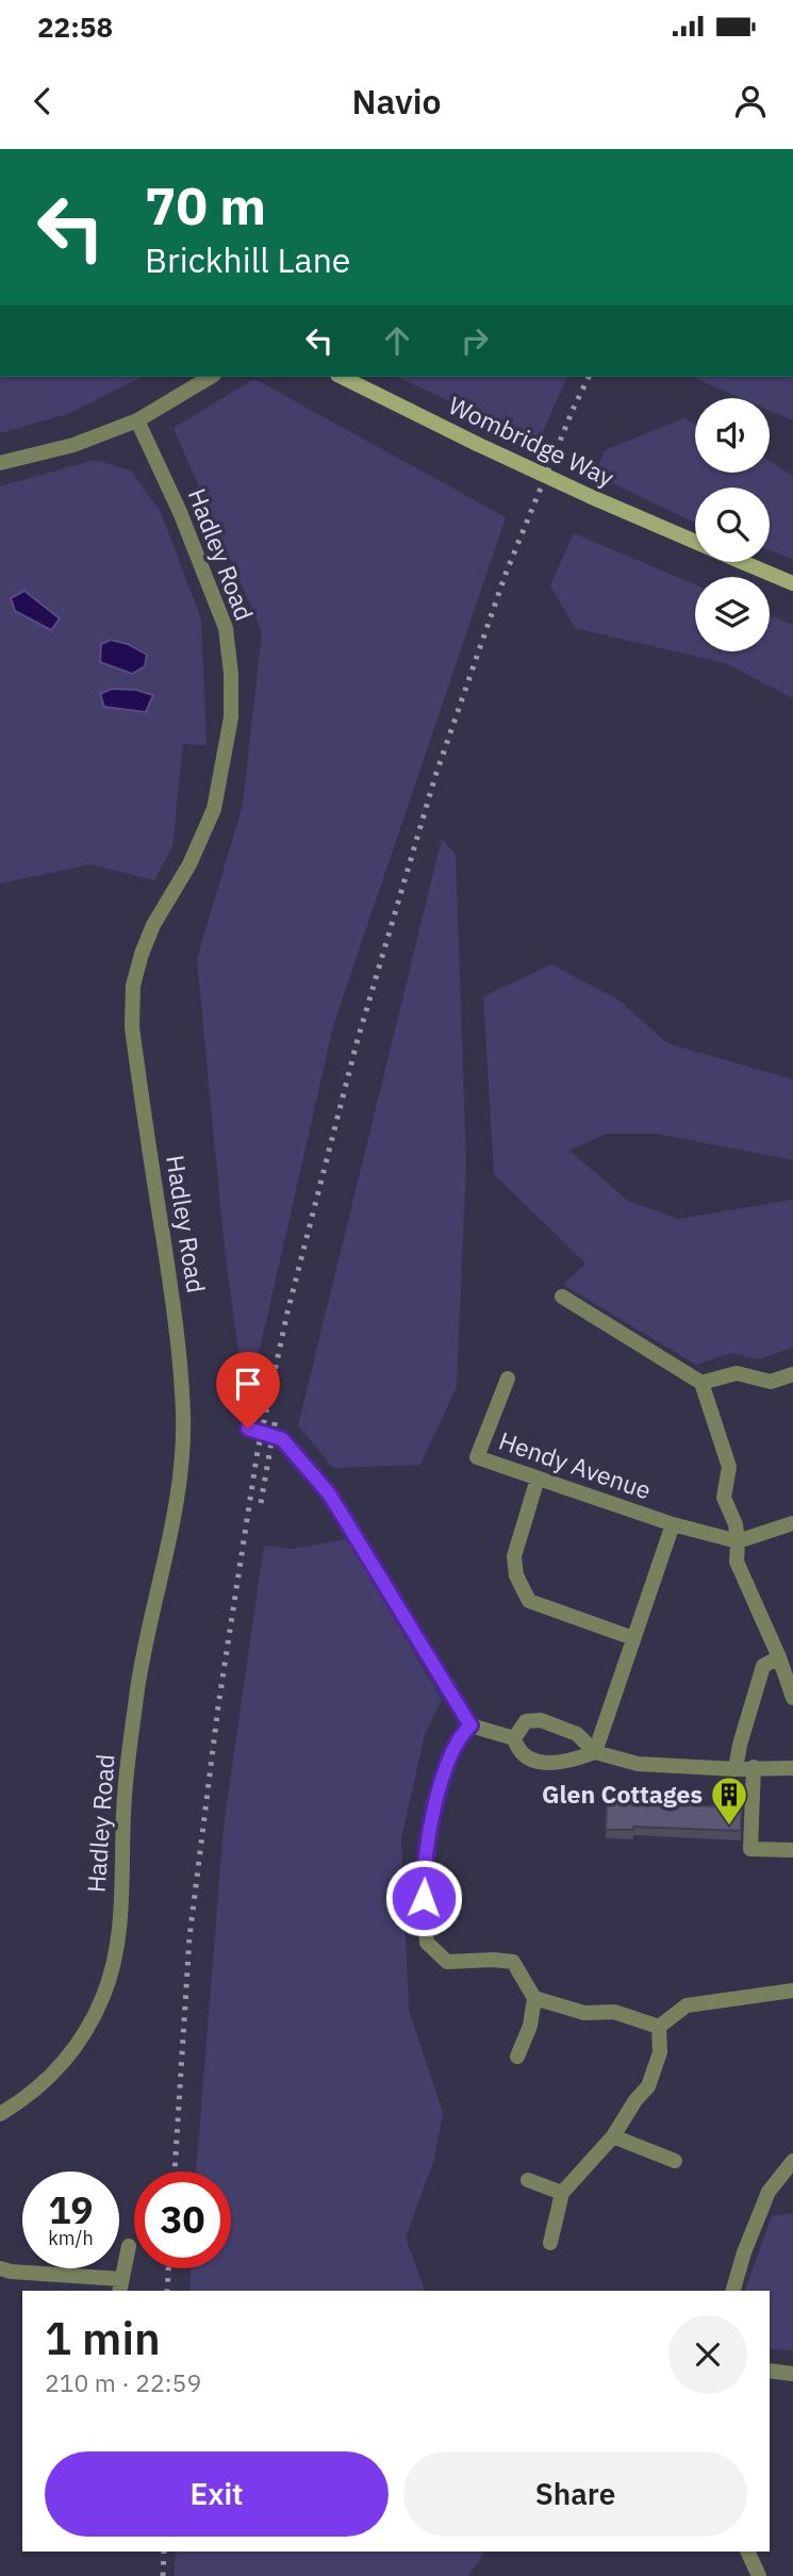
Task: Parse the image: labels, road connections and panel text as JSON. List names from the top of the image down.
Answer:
{
  "streets": {
    "main road": ["Wombridge Way"],
    "street": ["Hadley Road", "Hendy Avenue"]
  },
  "places": {
    "building": ["Glen Cottages"]
  },
  "page": {
    "status": "22:58",
    "header": "Navio",
    "turn": ["70 m", "Brickhill Lane"],
    "speed": "19 km/h",
    "limit": "30",
    "heading": ["1 min", "210 m · 22:59"],
    "buttons": ["Exit", "Share"]
  }
}
